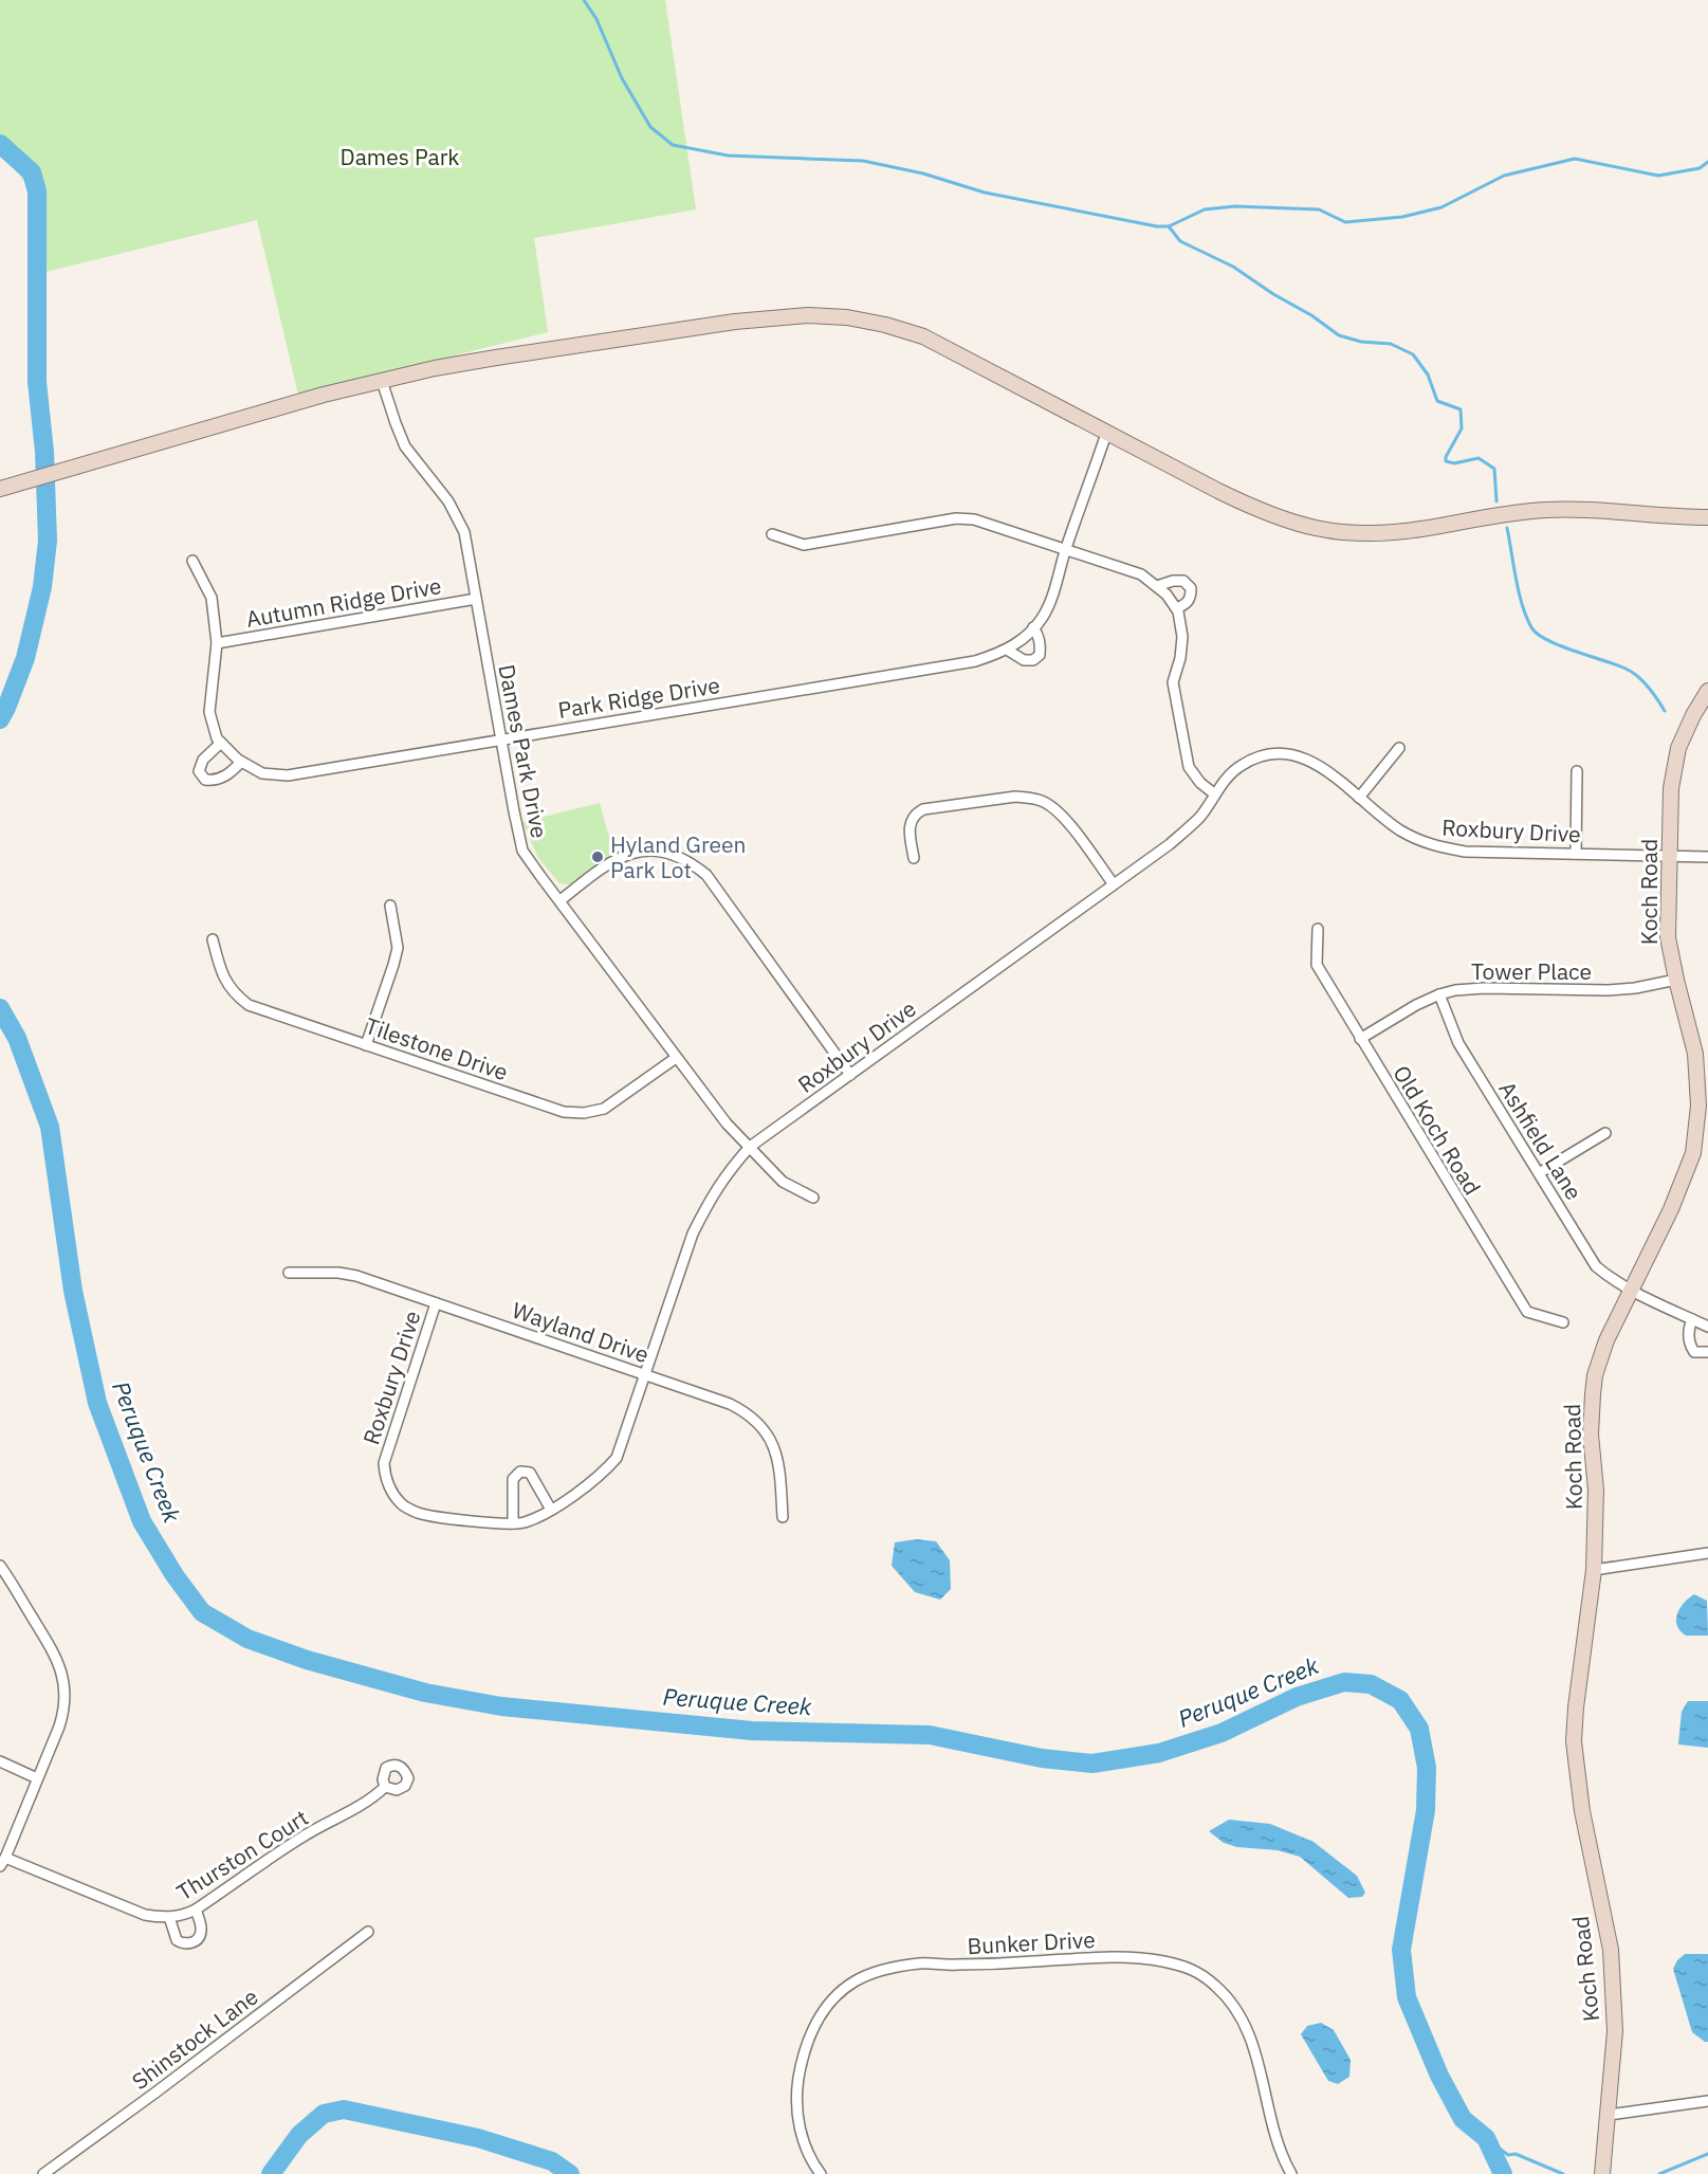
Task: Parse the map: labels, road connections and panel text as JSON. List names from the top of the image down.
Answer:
{
  "streets": {
    "main road": ["Koch Road"],
    "street": [
      "Autumn Ridge Drive",
      "Park Ridge Drive",
      "Dames Park Drive",
      "Roxbury Drive",
      "Tower Place",
      "Tilestone Drive",
      "Old Koch Road",
      "Ashfield Lane",
      "Wayland Drive",
      "Thurston Court",
      "Bunker Drive",
      "Shinstock Lane"
    ]
  },
  "crossings": [
    ["Autumn Ridge Drive", "Park Ridge Drive"],
    ["Autumn Ridge Drive", "Dames Park Drive"],
    ["Park Ridge Drive", "Dames Park Drive"],
    ["Dames Park Drive", "Roxbury Drive"],
    ["Dames Park Drive", "Tilestone Drive"],
    ["Roxbury Drive", "Koch Road"],
    ["Roxbury Drive", "Wayland Drive"],
    ["Koch Road", "Tower Place"],
    ["Koch Road", "Ashfield Lane"],
    ["Tower Place", "Old Koch Road"],
    ["Tower Place", "Ashfield Lane"]
  ],
  "water": ["Peruque Creek"],
  "parks": ["Dames Park"],
  "places": ["Hyland Green Park Lot"]
}
